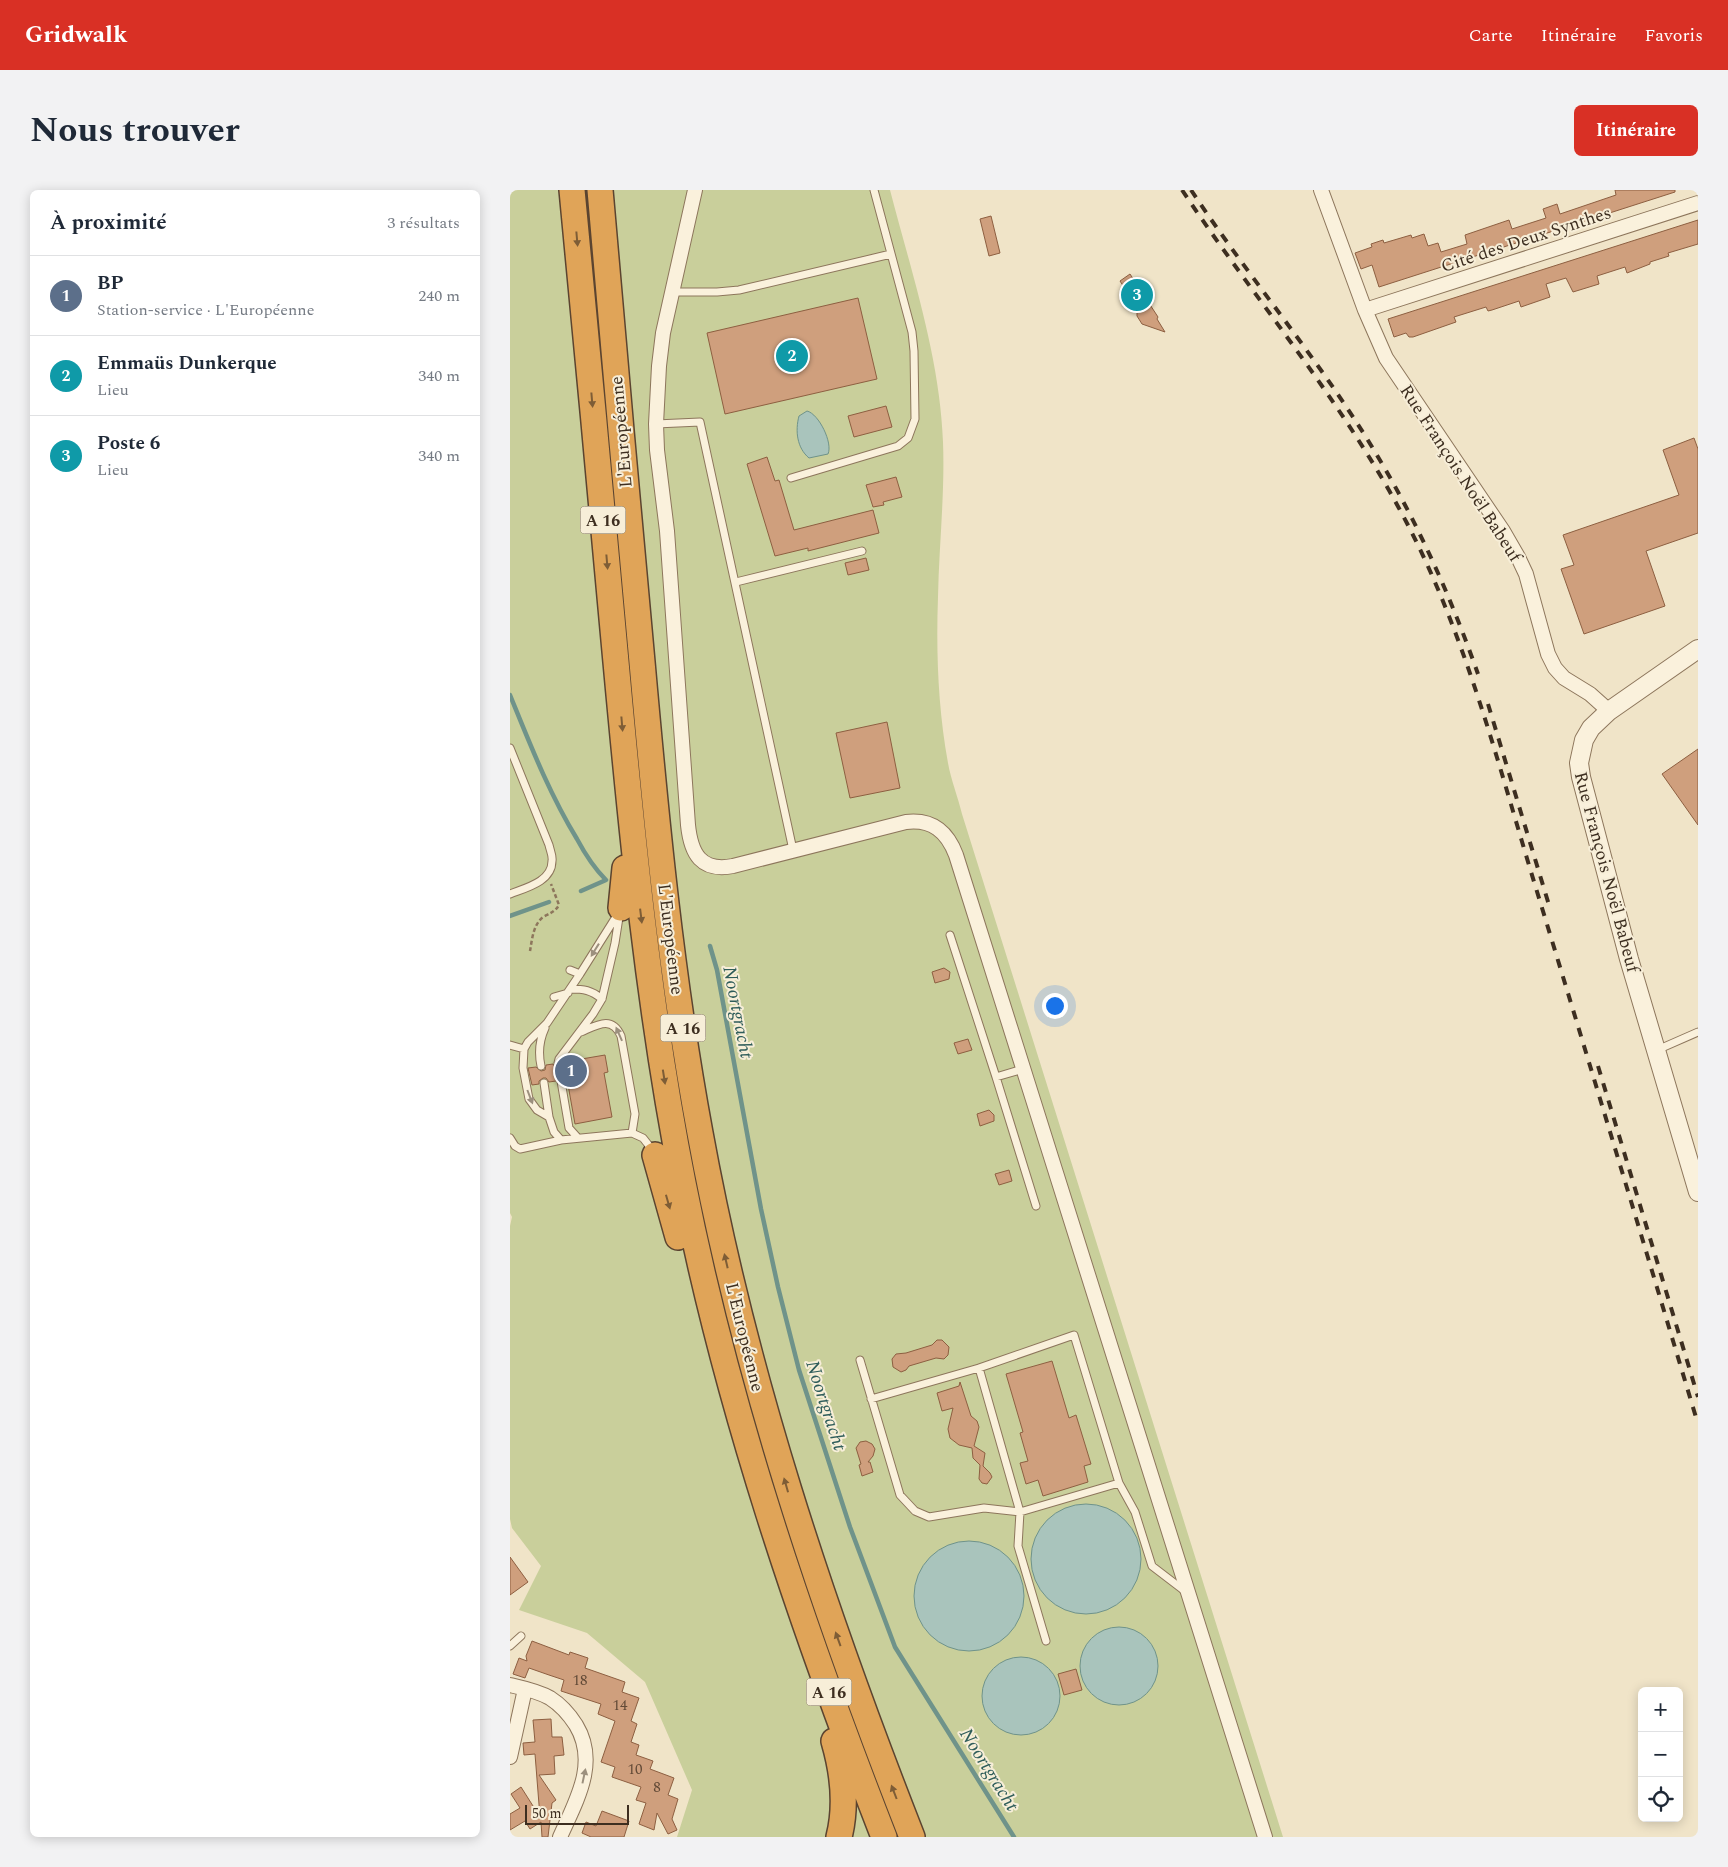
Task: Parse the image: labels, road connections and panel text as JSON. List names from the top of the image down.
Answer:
{
  "streets": {
    "highway": ["L'Européenne", "A 16"],
    "street": ["Cité des Deux Synthes", "Rue François Noël Babeuf"]
  },
  "crossings": [
    ["Cité des Deux Synthes", "Rue François Noël Babeuf"]
  ],
  "water": ["Noortgracht"],
  "house_numbers": [
    "18",
    "14",
    "10",
    "8"
  ],
  "scale_bar": "50 m",
  "page": {
    "header": "Gridwalk",
    "nav": ["Carte", "Itinéraire", "Favoris"],
    "title": "Nous trouver",
    "buttons": "Itinéraire",
    "heading": ["À proximité", "3 résultats"],
    "list": [
      {
        "mark": "1",
        "name": "BP",
        "note": "Station-service · L'Européenne",
        "value": "240 m"
      },
      {
        "mark": "2",
        "name": "Emmaüs Dunkerque",
        "note": "Lieu",
        "value": "340 m"
      },
      {
        "mark": "3",
        "name": "Poste 6",
        "note": "Lieu",
        "value": "340 m"
      }
    ],
    "pins": ["3", "2", "1"],
    "map_buttons": ["+", "−"],
    "scale": "50 m"
  }
}
